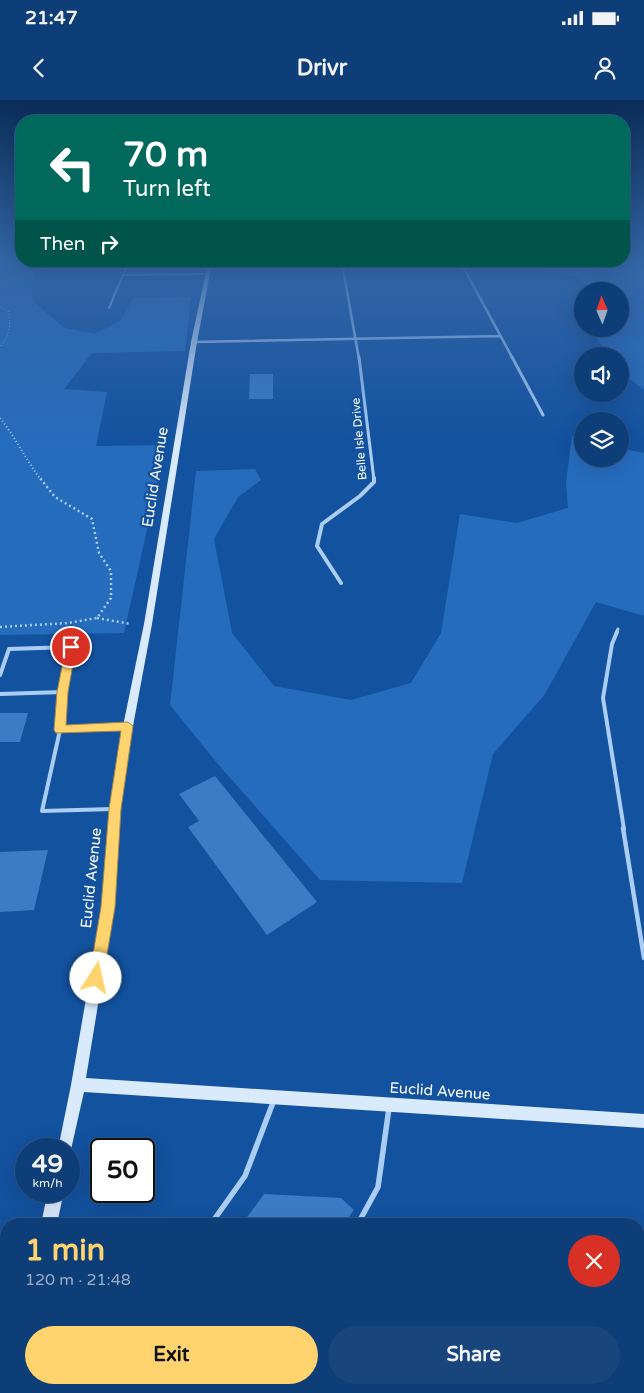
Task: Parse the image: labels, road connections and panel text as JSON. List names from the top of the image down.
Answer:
{
  "streets": {
    "main road": ["Euclid Avenue"],
    "street": ["Belle Isle Drive"]
  },
  "north": "top",
  "page": {
    "status": "21:47",
    "header": "Drivr",
    "turn": ["70 m", "Turn left"],
    "then": "Then",
    "speed": "49 km/h",
    "limit": "50",
    "heading": ["1 min", "120 m · 21:48"],
    "buttons": ["Exit", "Share"]
  }
}
